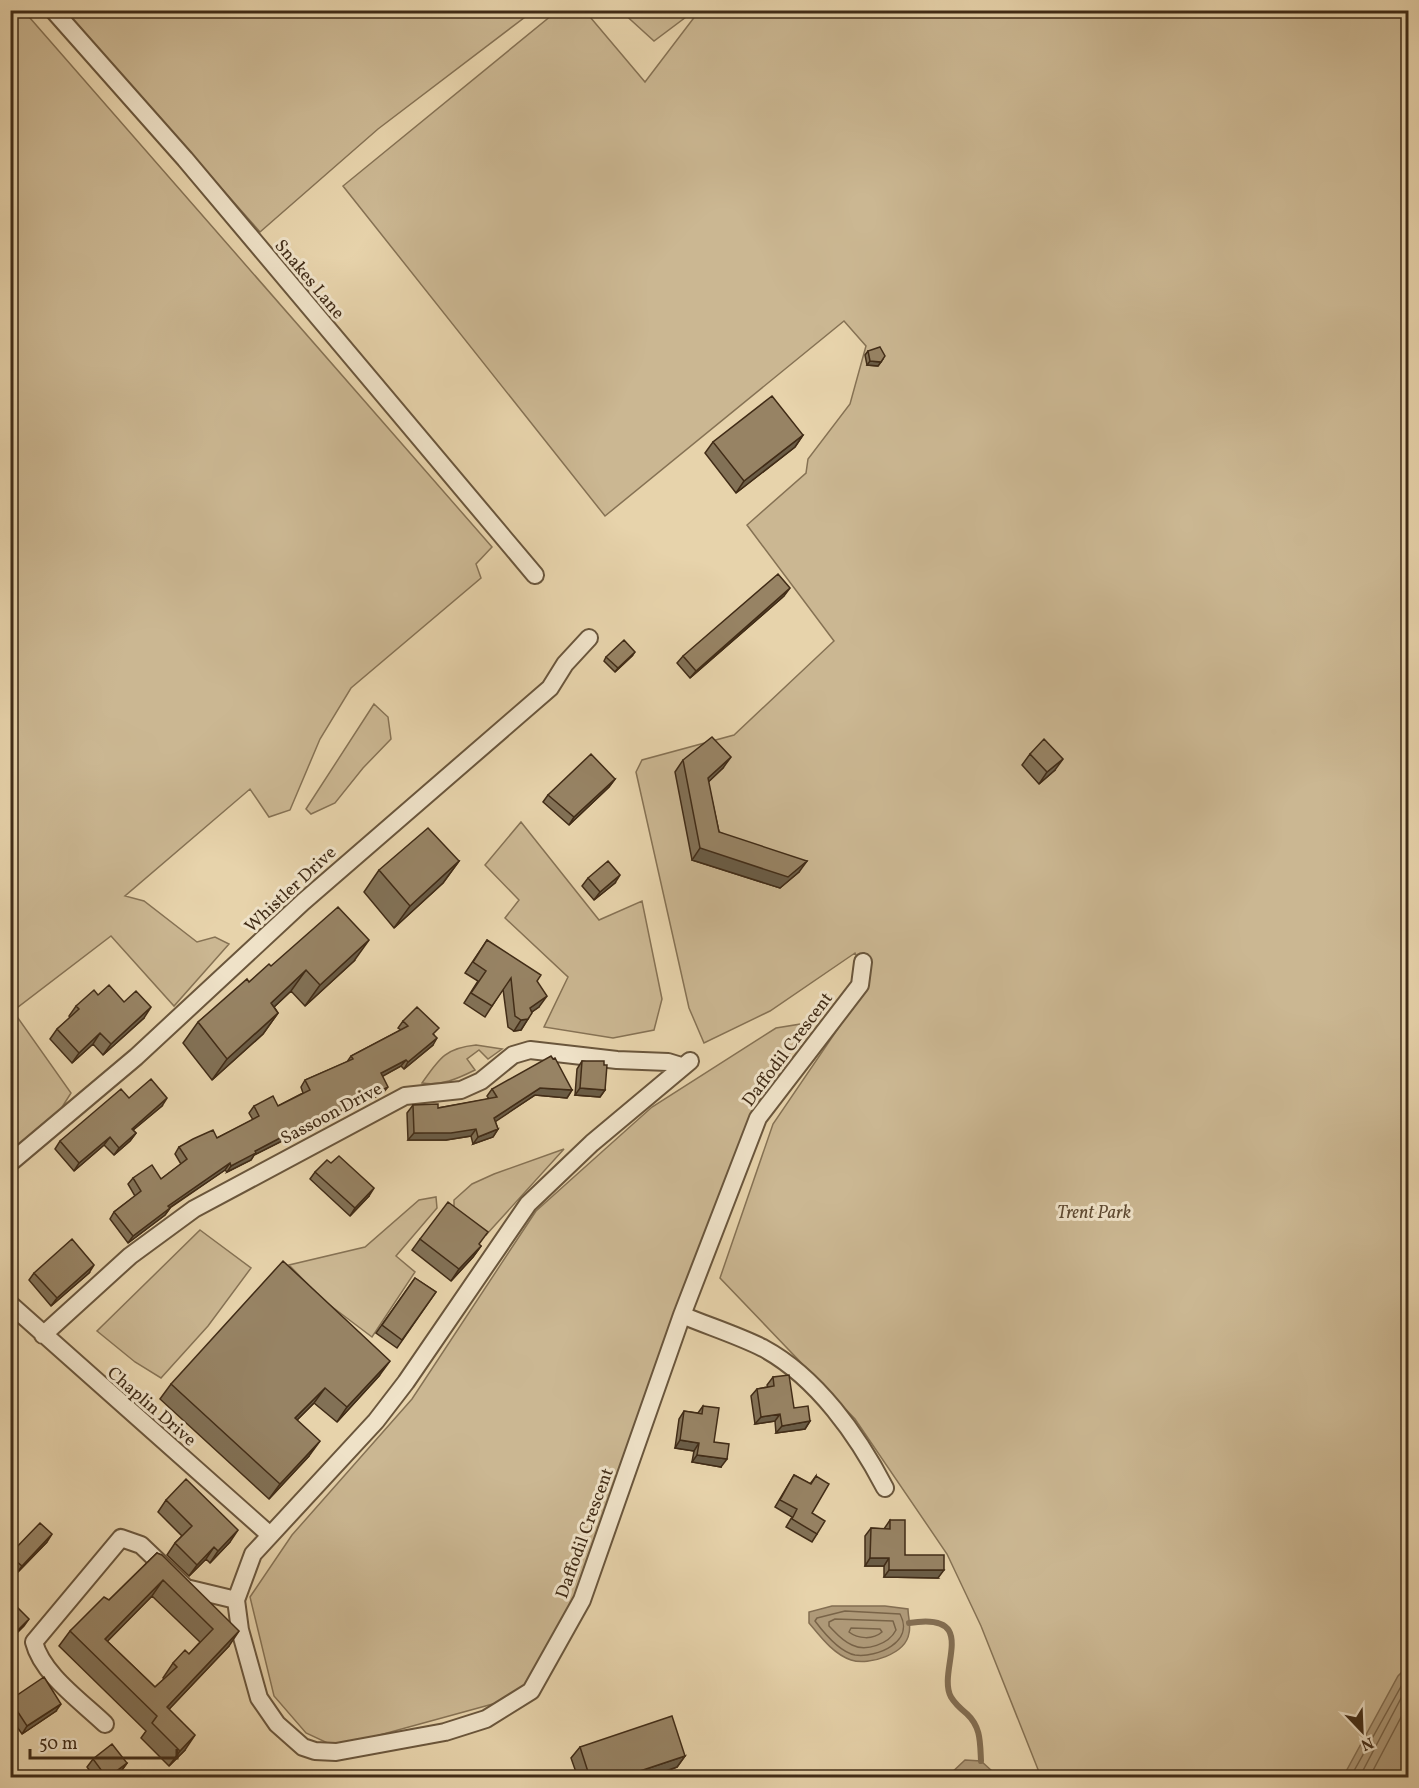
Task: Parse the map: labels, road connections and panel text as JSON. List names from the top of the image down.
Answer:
{
  "streets": {
    "street": [
      "Snakes Lane",
      "Whistler Drive",
      "Daffodil Crescent",
      "Sassoon Drive",
      "Chaplin Drive"
    ]
  },
  "crossings": [
    ["Daffodil Crescent", "Sassoon Drive"],
    ["Daffodil Crescent", "Chaplin Drive"],
    ["Sassoon Drive", "Chaplin Drive"]
  ],
  "parks": ["Trent Park"],
  "scale_bar": "50 m",
  "north": "bottom right"
}
